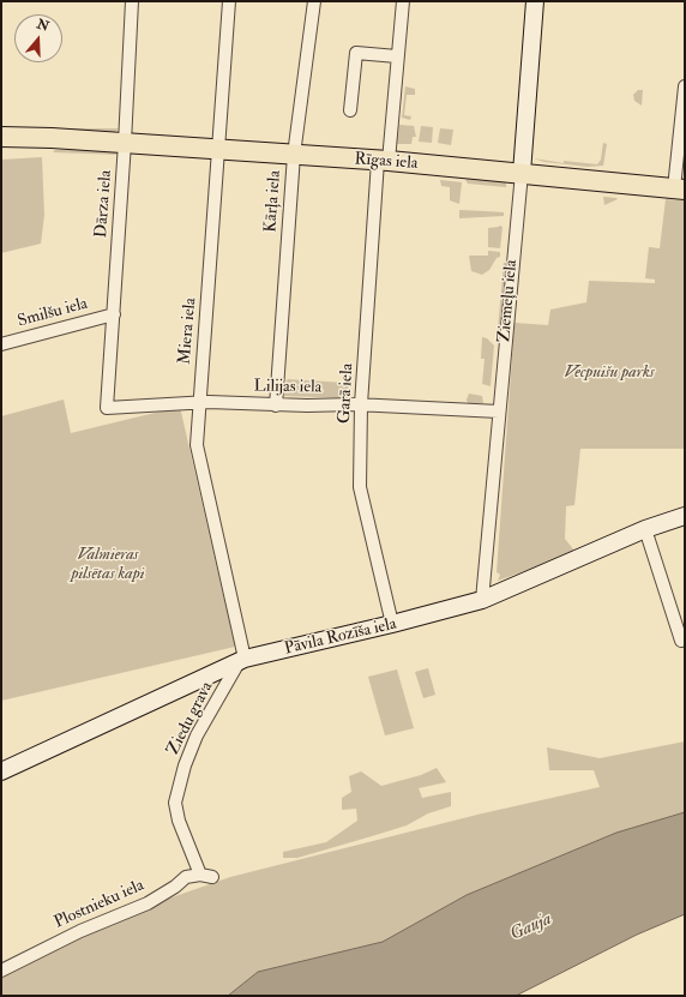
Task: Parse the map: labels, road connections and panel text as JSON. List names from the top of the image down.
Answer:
{
  "streets": {
    "main road": ["Rīgas iela"],
    "street": [
      "Kārļa iela",
      "Dārza iela",
      "Ziemeļu iela",
      "Smilšu iela",
      "Miera iela",
      "Lilijas iela",
      "Garā iela",
      "Pāvila Rozīša iela",
      "Ziedu grava",
      "Plostnieku iela"
    ]
  },
  "crossings": [
    ["Rīgas iela", "Kārļa iela"],
    ["Rīgas iela", "Dārza iela"],
    ["Rīgas iela", "Ziemeļu iela"],
    ["Rīgas iela", "Miera iela"],
    ["Rīgas iela", "Garā iela"],
    ["Kārļa iela", "Lilijas iela"],
    ["Dārza iela", "Smilšu iela"],
    ["Dārza iela", "Lilijas iela"],
    ["Ziemeļu iela", "Lilijas iela"],
    ["Ziemeļu iela", "Pāvila Rozīša iela"],
    ["Miera iela", "Lilijas iela"],
    ["Miera iela", "Pāvila Rozīša iela"],
    ["Miera iela", "Ziedu grava"],
    ["Lilijas iela", "Garā iela"],
    ["Garā iela", "Pāvila Rozīša iela"],
    ["Pāvila Rozīša iela", "Ziedu grava"],
    ["Ziedu grava", "Plostnieku iela"]
  ],
  "water": ["Gauja"],
  "parks": ["Vecpuišu parks", "Valmieras pilsētas kapi"],
  "north": "top"
}
